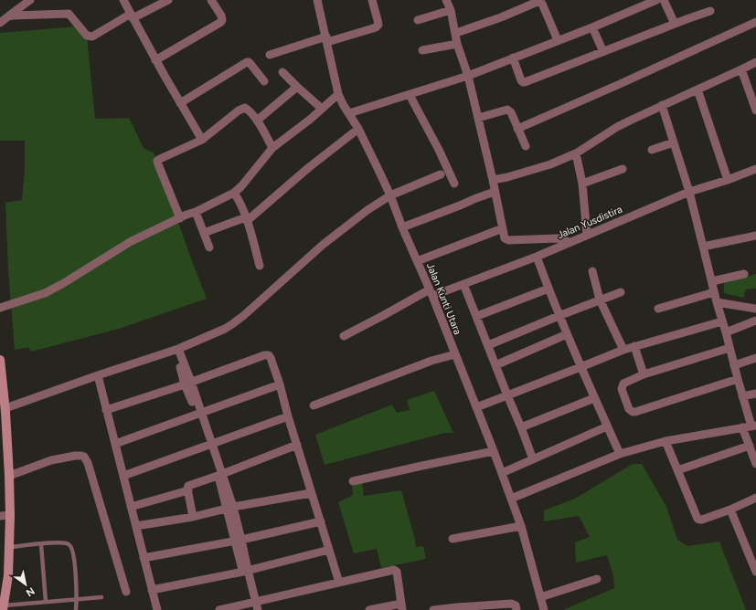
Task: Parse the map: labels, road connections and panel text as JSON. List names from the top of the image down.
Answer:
{
  "streets": {
    "street": ["Jalan Yusdistira", "Jalan Kunti Utara"]
  },
  "crossings": [
    ["Jalan Yusdistira", "Jalan Kunti Utara"]
  ],
  "north": "bottom right"
}
